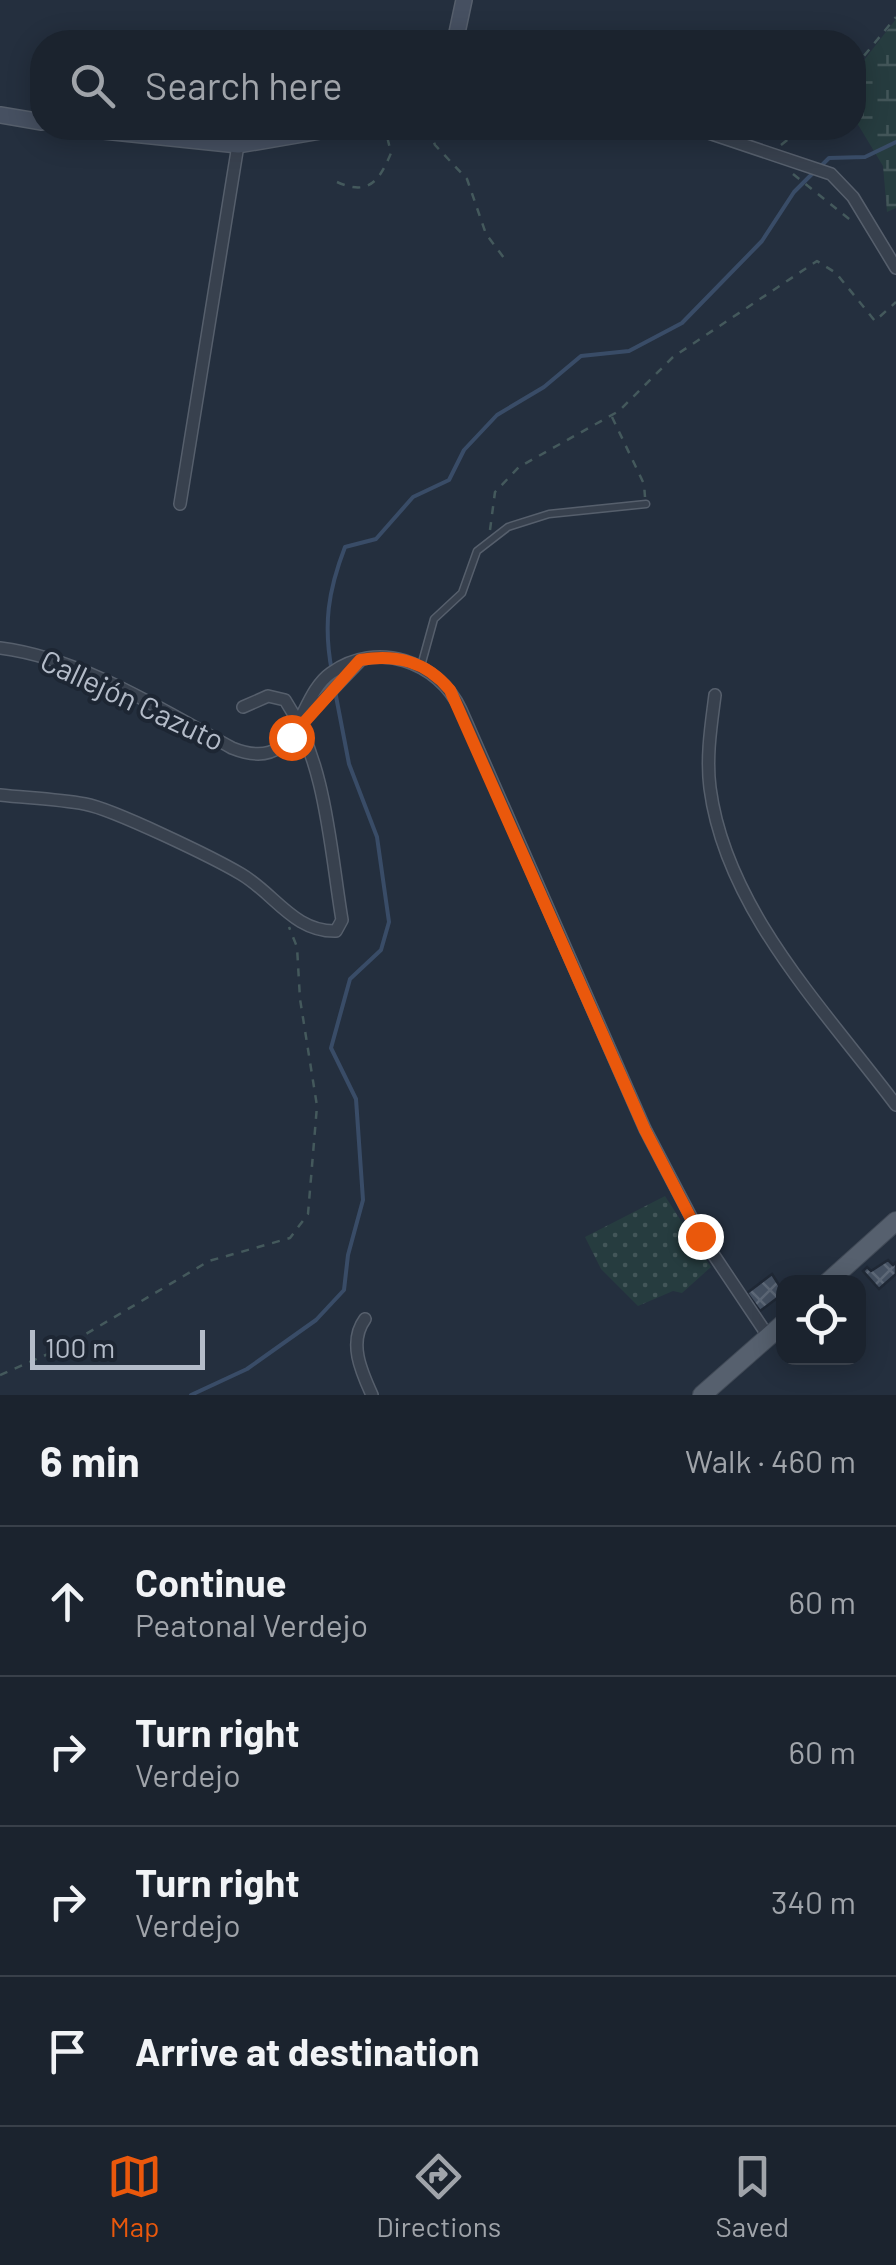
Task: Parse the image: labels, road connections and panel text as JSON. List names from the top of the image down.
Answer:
{
  "streets": {
    "street": ["Callejón Cazuto"]
  },
  "scale_bar": "100 m",
  "page": {
    "search": "Search here",
    "scale": "100 m",
    "heading": ["6 min", "Walk · 460 m"],
    "list": [
      ["Continue", "Peatonal Verdejo", "60 m"],
      ["Turn right", "Verdejo", "60 m"],
      ["Turn right", "Verdejo", "340 m"],
      "Arrive at destination"
    ],
    "nav": ["Map", "Directions", "Saved"]
  }
}
